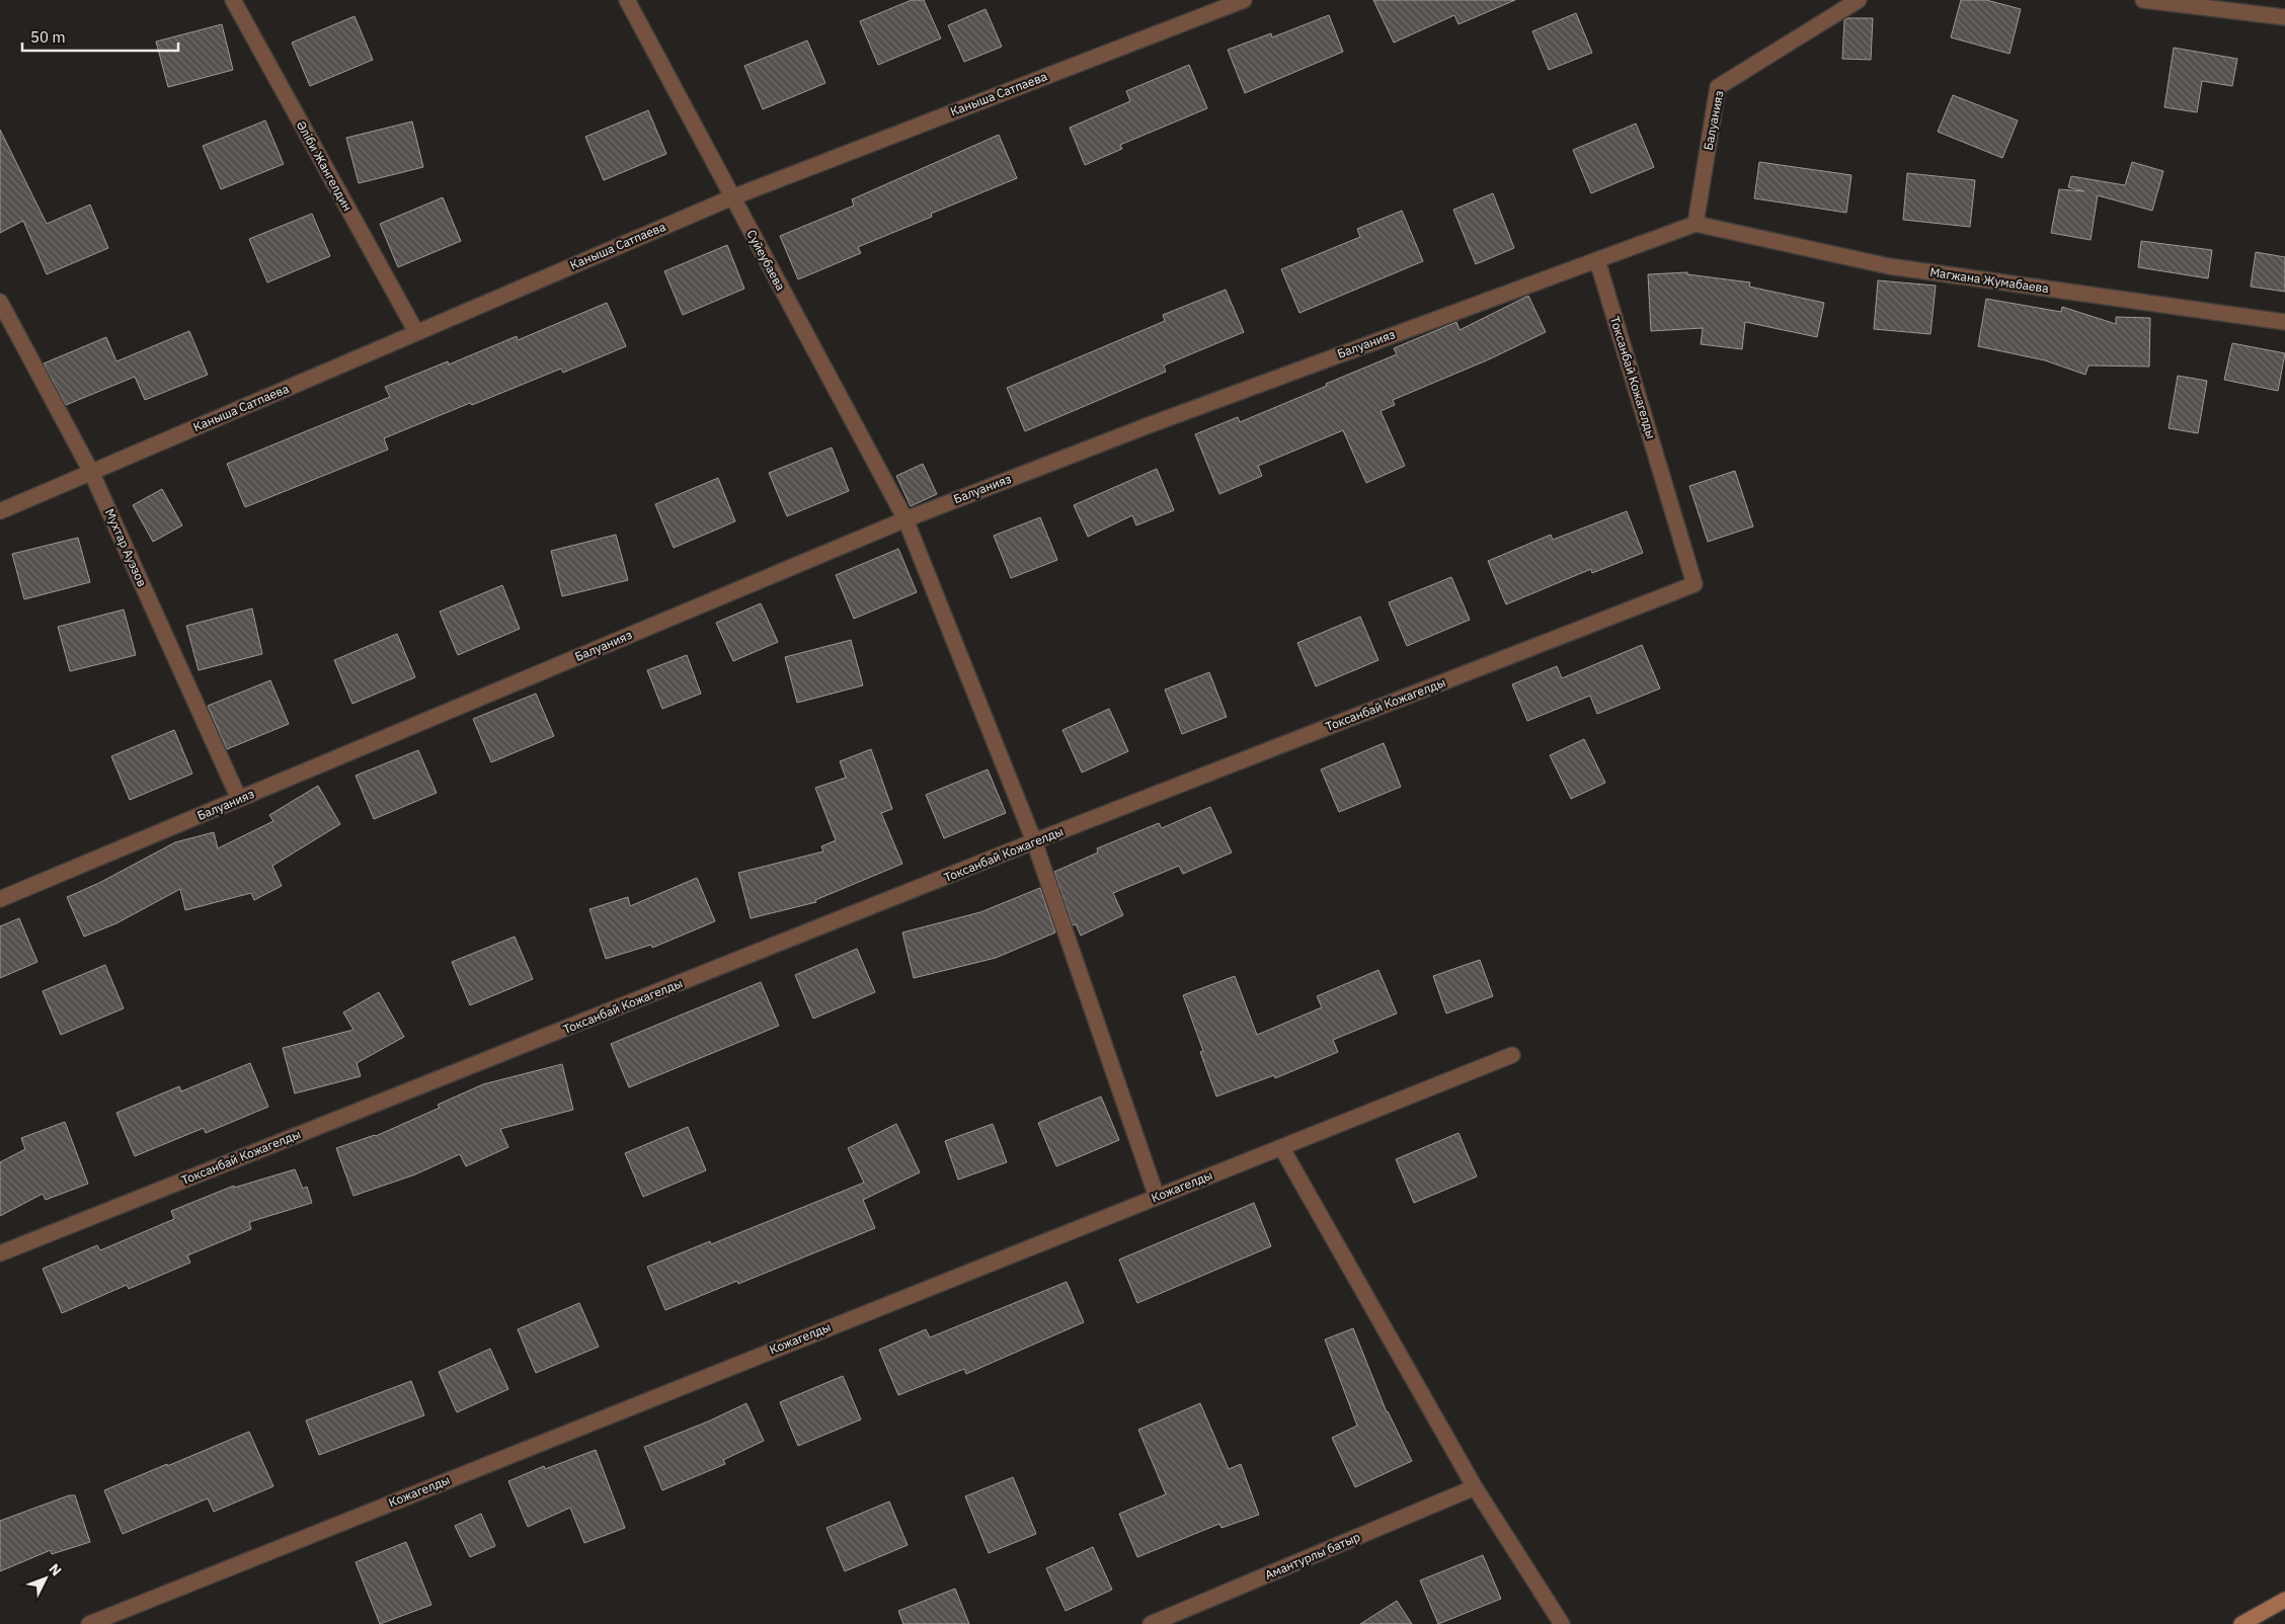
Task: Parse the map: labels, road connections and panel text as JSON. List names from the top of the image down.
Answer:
{
  "streets": {
    "street": [
      "Каныша Сатпаева",
      "Балуанияз",
      "Әліби Жангелдин",
      "Суйеубаева",
      "Магжана Жумабаева",
      "Токсанбай Кожагелды",
      "Мухтар Ауэзов",
      "Кожагелды",
      "Амантурлы батыр"
    ]
  },
  "crossings": [
    ["Каныша Сатпаева", "Әліби Жангелдин"],
    ["Каныша Сатпаева", "Суйеубаева"],
    ["Каныша Сатпаева", "Мухтар Ауэзов"],
    ["Балуанияз", "Суйеубаева"],
    ["Балуанияз", "Магжана Жумабаева"],
    ["Балуанияз", "Токсанбай Кожагелды"],
    ["Балуанияз", "Мухтар Ауэзов"],
    ["Суйеубаева", "Токсанбай Кожагелды"],
    ["Суйеубаева", "Кожагелды"]
  ],
  "scale_bar": "50 m",
  "north": "top right"
}
